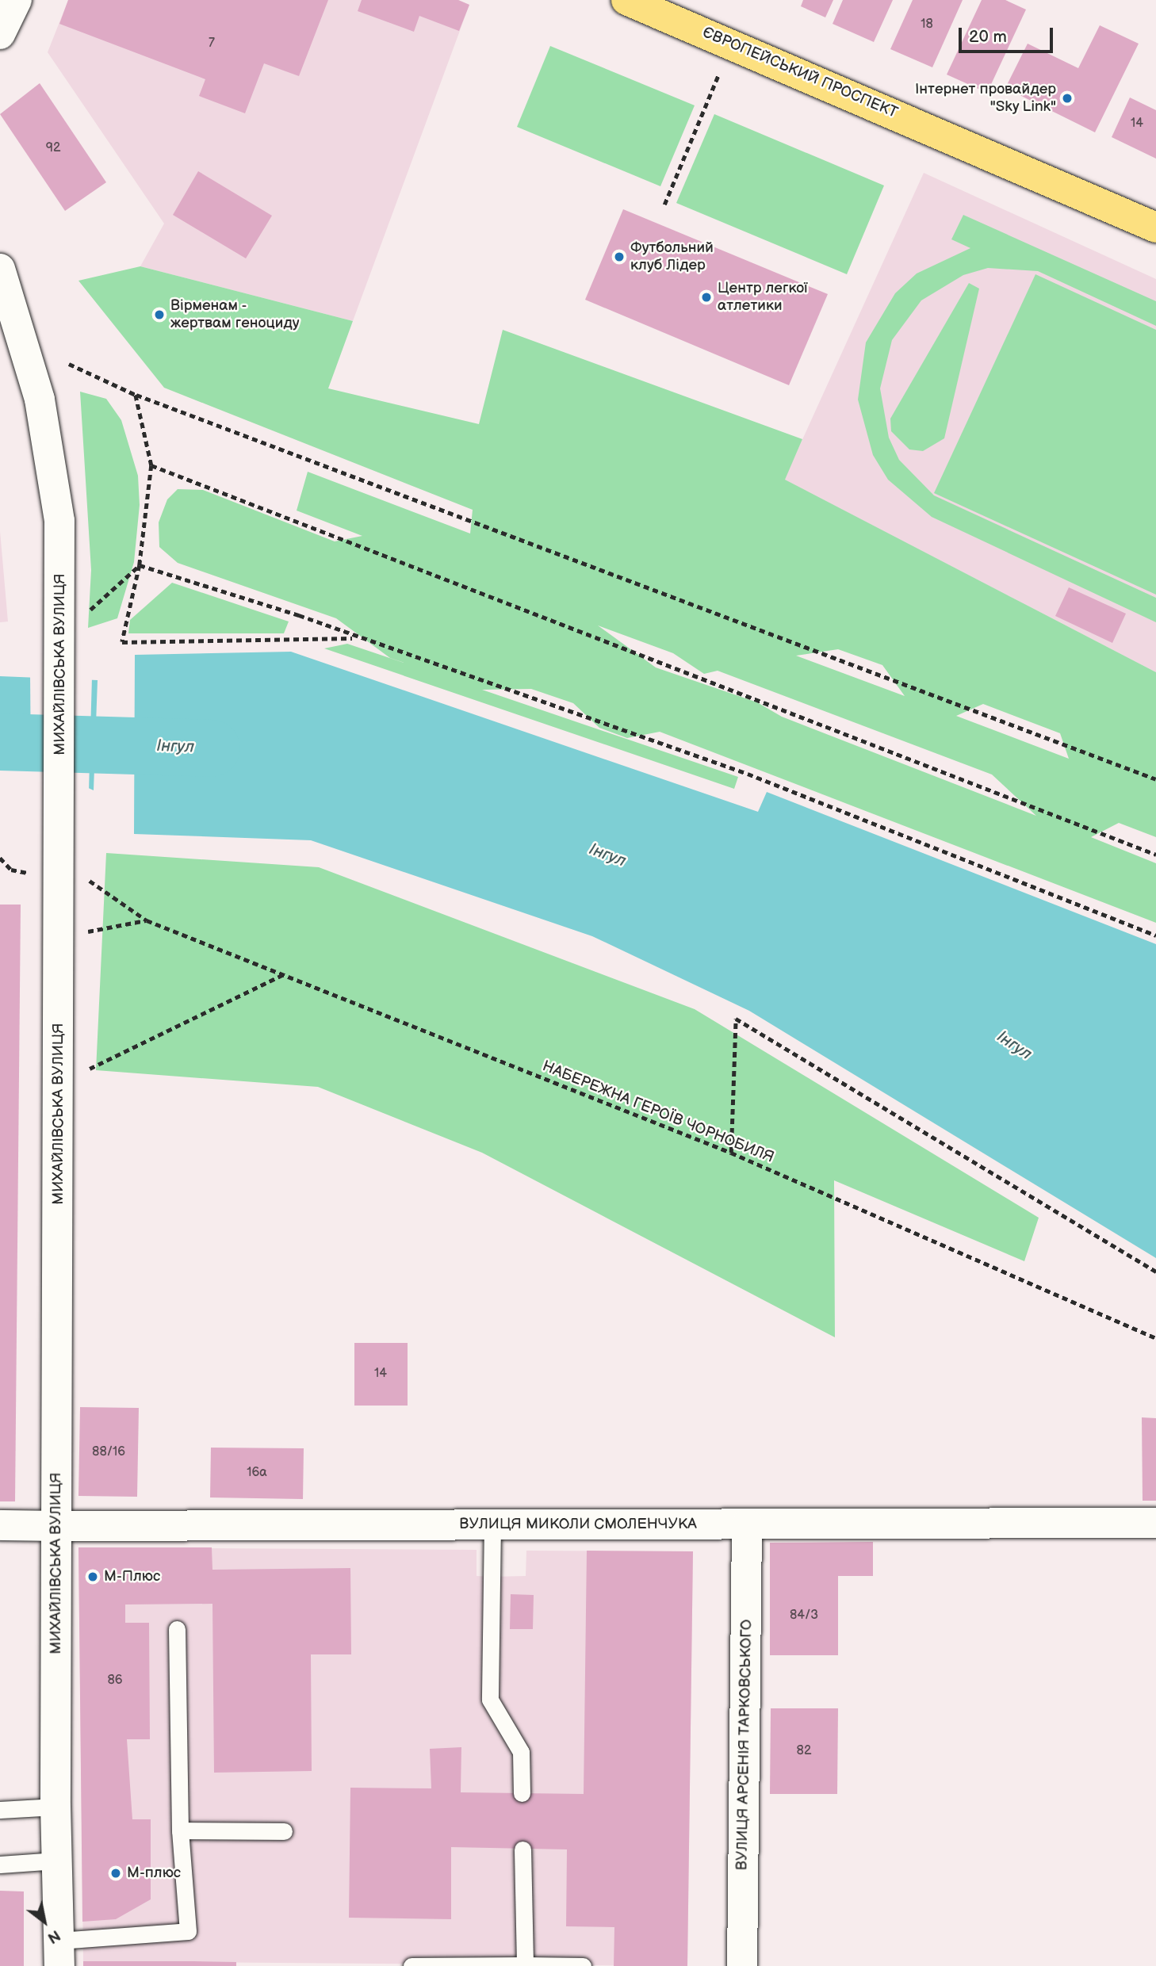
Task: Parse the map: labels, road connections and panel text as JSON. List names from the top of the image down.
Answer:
{
  "streets": {
    "main road": ["ЄВРОПЕЙСЬКИЙ ПРОСПЕКТ"],
    "street": ["МИХАЙЛІВСЬКА ВУЛИЦЯ", "ВУЛИЦЯ МИКОЛИ СМОЛЕНЧУКА", "ВУЛИЦЯ АРСЕНІЯ ТАРКОВСЬКОГО"],
    "path": ["НАБЕРЕЖНА ГЕРОЇВ ЧОРНОБИЛЯ"]
  },
  "crossings": [
    ["МИХАЙЛІВСЬКА ВУЛИЦЯ", "НАБЕРЕЖНА ГЕРОЇВ ЧОРНОБИЛЯ"],
    ["МИХАЙЛІВСЬКА ВУЛИЦЯ", "ВУЛИЦЯ МИКОЛИ СМОЛЕНЧУКА"],
    ["ВУЛИЦЯ МИКОЛИ СМОЛЕНЧУКА", "ВУЛИЦЯ АРСЕНІЯ ТАРКОВСЬКОГО"]
  ],
  "water": ["Інгул"],
  "places": [
    "Інтернет провайдер \"Sky Link\"",
    "Футбольний клуб Лідер",
    "Центр легкої атлетики",
    "Вірменам - жертвам геноциду",
    "М-Плюс",
    "М-плюс"
  ],
  "house_numbers": [
    "18",
    "7",
    "14",
    "92",
    "14",
    "88/16",
    "16а",
    "84/3",
    "86",
    "82"
  ],
  "scale_bar": "20 m",
  "north": "bottom right"
}
